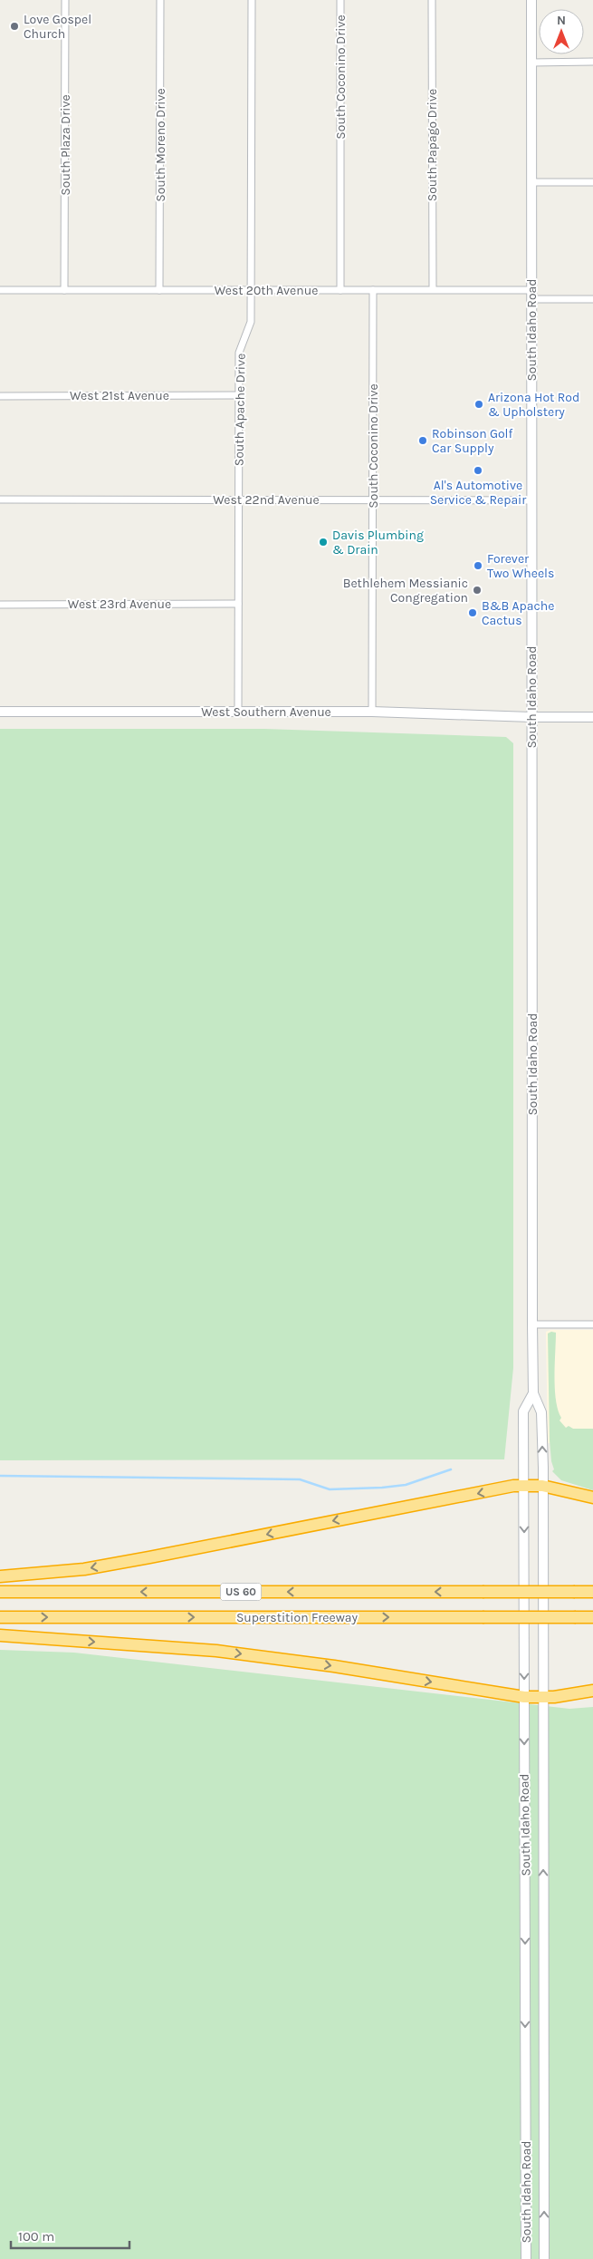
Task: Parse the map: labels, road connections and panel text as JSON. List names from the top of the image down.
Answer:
{
  "streets": {
    "highway": ["US 60", "Superstition Freeway"],
    "main road": ["South Idaho Road", "West Southern Avenue"],
    "street": [
      "South Coconino Drive",
      "South Plaza Drive",
      "South Moreno Drive",
      "South Papago Drive",
      "West 20th Avenue",
      "West 21st Avenue",
      "South Apache Drive",
      "West 22nd Avenue",
      "West 23rd Avenue"
    ]
  },
  "crossings": [
    ["South Coconino Drive", "West 20th Avenue"],
    ["South Coconino Drive", "West 22nd Avenue"],
    ["South Coconino Drive", "West Southern Avenue"],
    ["South Plaza Drive", "West 20th Avenue"],
    ["South Moreno Drive", "West 20th Avenue"],
    ["South Papago Drive", "West 20th Avenue"],
    ["West 20th Avenue", "South Idaho Road"],
    ["West 20th Avenue", "South Apache Drive"],
    ["South Idaho Road", "West 22nd Avenue"],
    ["South Idaho Road", "West Southern Avenue"],
    ["West 21st Avenue", "South Apache Drive"],
    ["South Apache Drive", "West 22nd Avenue"],
    ["South Apache Drive", "West 23rd Avenue"],
    ["South Apache Drive", "West Southern Avenue"]
  ],
  "places": [
    "Love Gospel Church",
    "Arizona Hot Rod & Upholstery",
    "Robinson Golf Car Supply",
    "Al's Automotive Service & Repair",
    "Davis Plumbing & Drain",
    "Forever Two Wheels",
    "Bethlehem Messianic Congregation",
    "B&B Apache Cactus"
  ],
  "scale_bar": "100 m",
  "north": "top"
}
